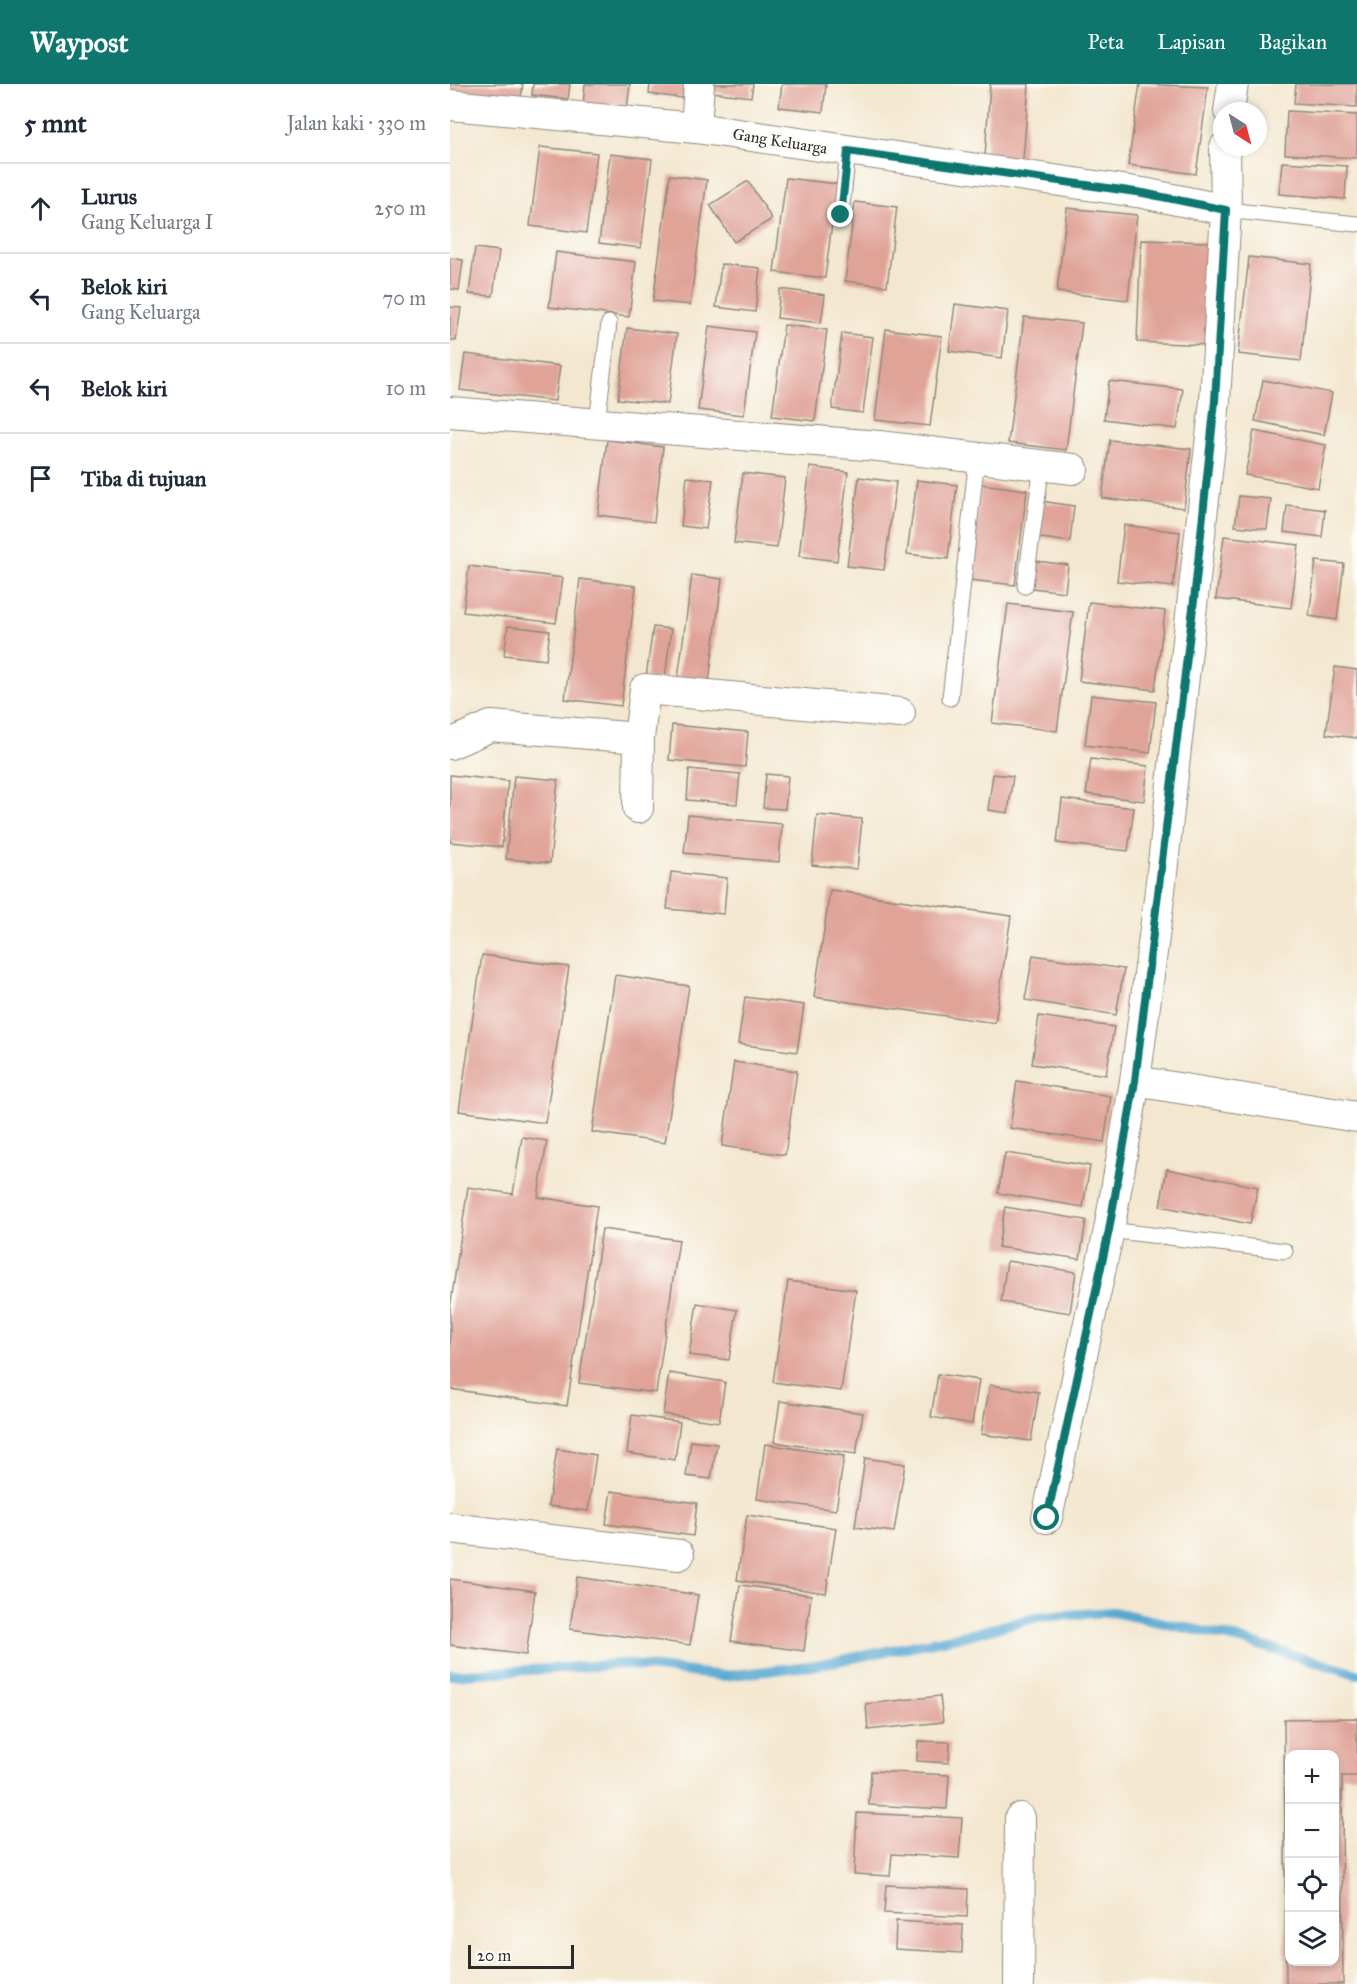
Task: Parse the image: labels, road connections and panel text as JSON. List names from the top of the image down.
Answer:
{
  "streets": {
    "street": ["Gang Keluarga"]
  },
  "scale_bar": "20 m",
  "north": "bottom right",
  "page": {
    "header": "Waypost",
    "nav": ["Peta", "Lapisan", "Bagikan"],
    "heading": ["5 mnt", "Jalan kaki · 330 m"],
    "list": [
      ["Lurus", "Gang Keluarga I", "250 m"],
      ["Belok kiri", "Gang Keluarga", "70 m"],
      ["Belok kiri", "10 m"],
      "Tiba di tujuan"
    ],
    "map_buttons": ["+", "−"],
    "scale": "20 m"
  }
}
